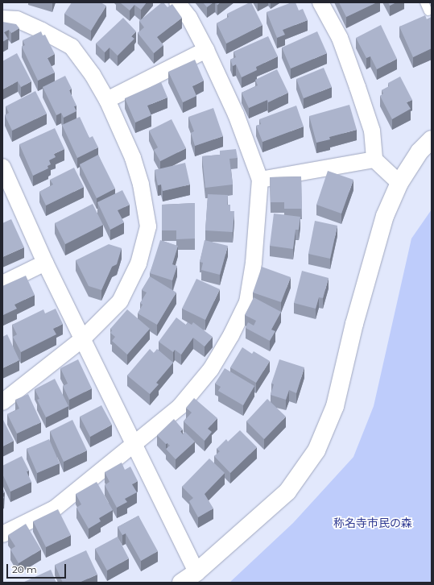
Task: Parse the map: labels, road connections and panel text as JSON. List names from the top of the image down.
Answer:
{
  "parks": ["称名寺市民の森"],
  "scale_bar": "20 m"
}
